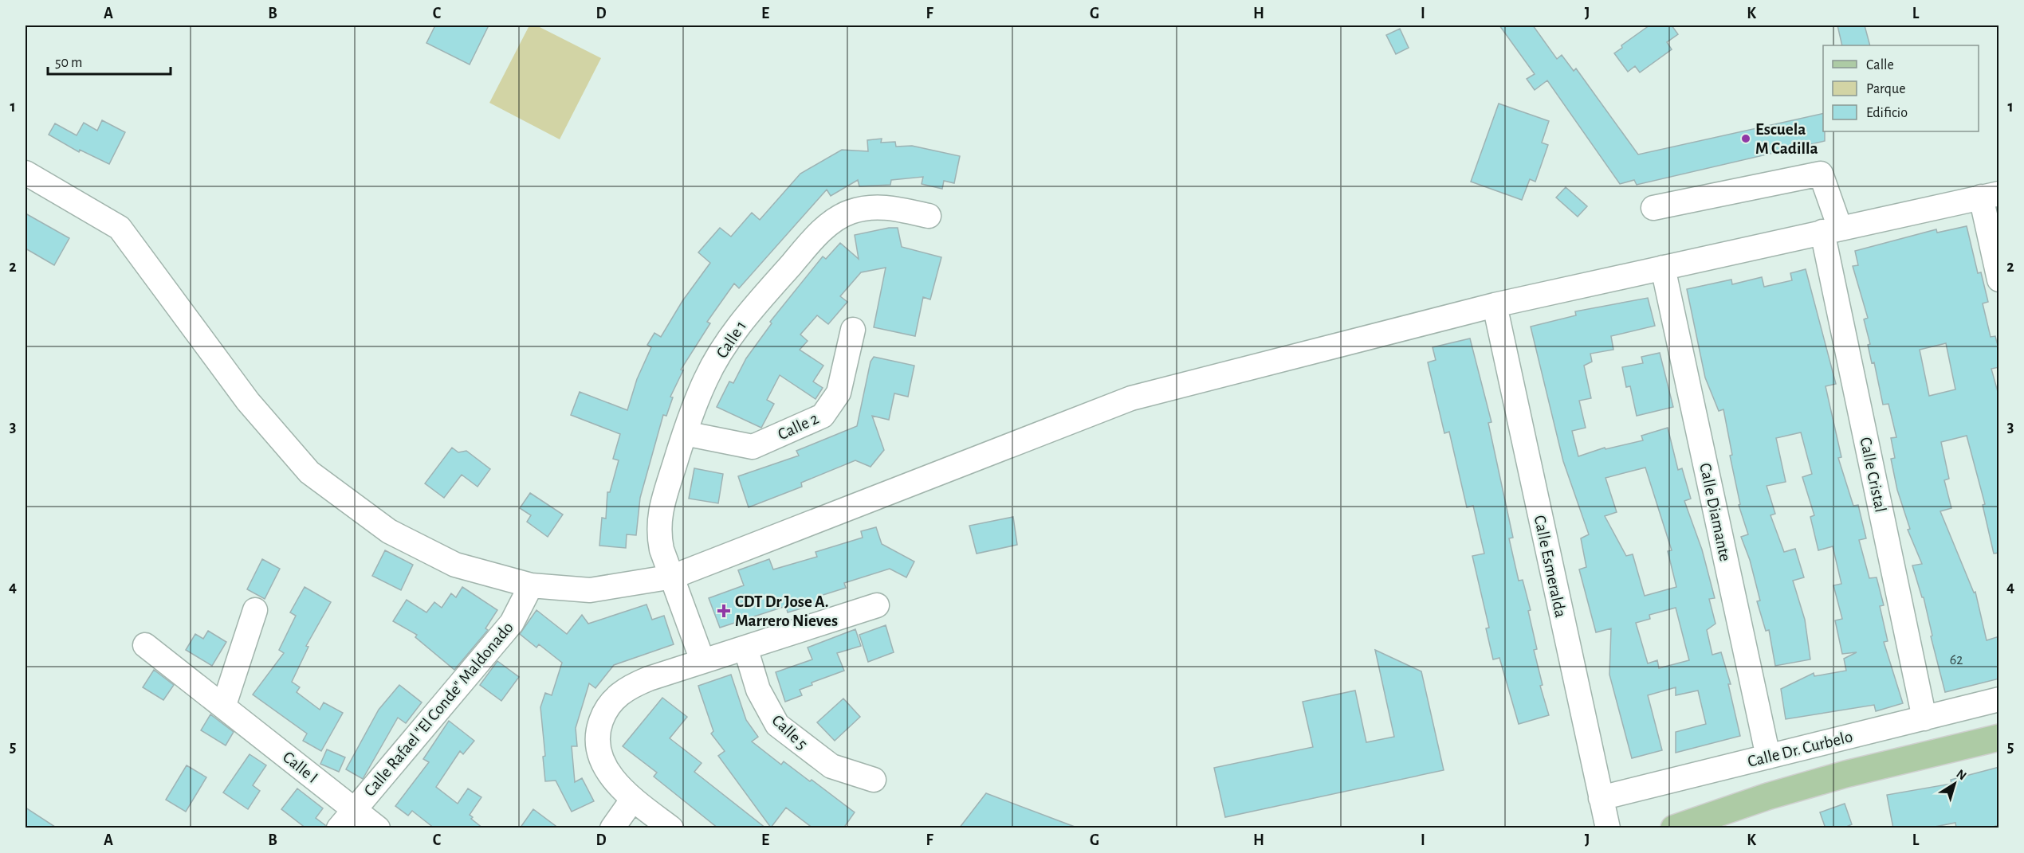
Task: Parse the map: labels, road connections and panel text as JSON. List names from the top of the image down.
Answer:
{
  "streets": {
    "street": [
      "Calle 1",
      "Calle 2",
      "Calle Cristal",
      "Calle Diamante",
      "Calle Esmeralda",
      "Calle Rafael \"El Conde\" Maldonado",
      "Calle 5",
      "Calle Dr. Curbelo",
      "Calle I"
    ]
  },
  "crossings": [
    ["Calle 1", "Calle 2"],
    ["Calle Cristal", "Calle Dr. Curbelo"],
    ["Calle Diamante", "Calle Dr. Curbelo"],
    ["Calle Esmeralda", "Calle Dr. Curbelo"],
    ["Calle Rafael \"El Conde\" Maldonado", "Calle I"]
  ],
  "places": {
    "other": ["Escuela M Cadilla"],
    "health": ["CDT Dr Jose A. Marrero Nieves"]
  },
  "house_numbers": ["62"],
  "legend": ["Calle", "Parque", "Edificio"],
  "scale_bar": "50 m",
  "north": "top right",
  "grid": {
    "columns": [
      "A",
      "B",
      "C",
      "D",
      "E",
      "F",
      "G",
      "H",
      "I",
      "J",
      "K",
      "L"
    ],
    "rows": [
      "1",
      "2",
      "3",
      "4",
      "5"
    ]
  }
}
